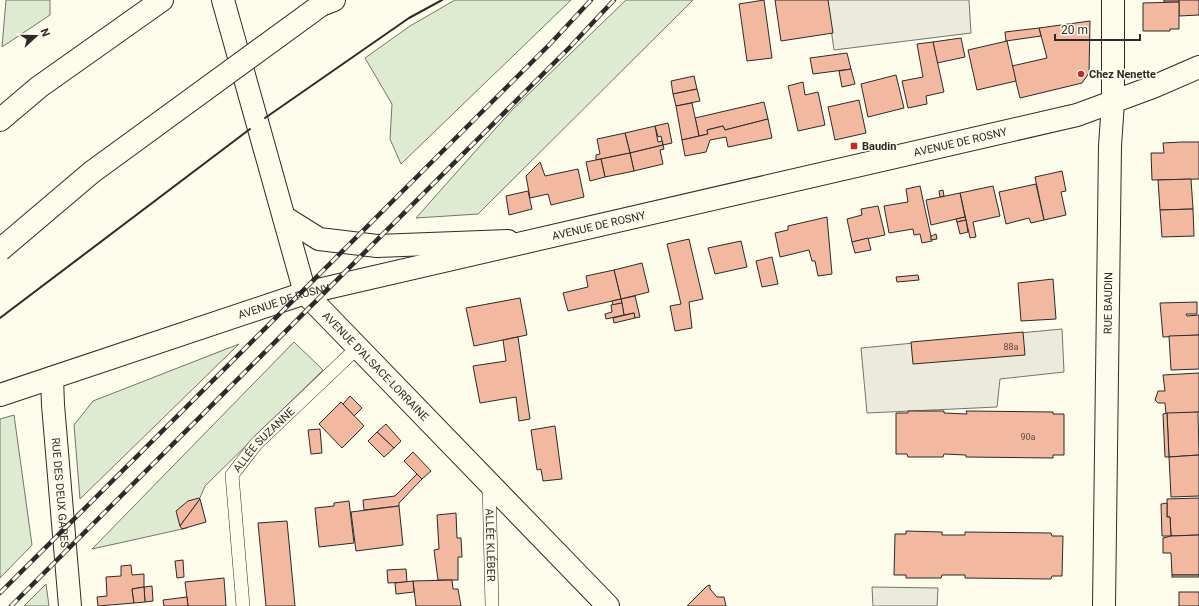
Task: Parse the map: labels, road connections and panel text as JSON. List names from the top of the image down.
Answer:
{
  "streets": {
    "main road": [
      "AVENUE DE ROSNY",
      "RUE BAUDIN",
      "AVENUE D'ALSACE-LORRAINE",
      "RUE DES DEUX GARES"
    ],
    "lane": ["ALLÉE SUZANNE", "ALLÉE KLÉBER"]
  },
  "crossings": [
    ["AVENUE DE ROSNY", "RUE BAUDIN"],
    ["AVENUE DE ROSNY", "AVENUE D'ALSACE-LORRAINE"],
    ["AVENUE DE ROSNY", "RUE DES DEUX GARES"],
    ["AVENUE D'ALSACE-LORRAINE", "ALLÉE SUZANNE"],
    ["AVENUE D'ALSACE-LORRAINE", "ALLÉE KLÉBER"]
  ],
  "places": {
    "other": ["Chez Nenette"],
    "transit": ["Baudin"]
  },
  "house_numbers": ["88a", "90a"],
  "scale_bar": "20 m",
  "north": "right"
}
